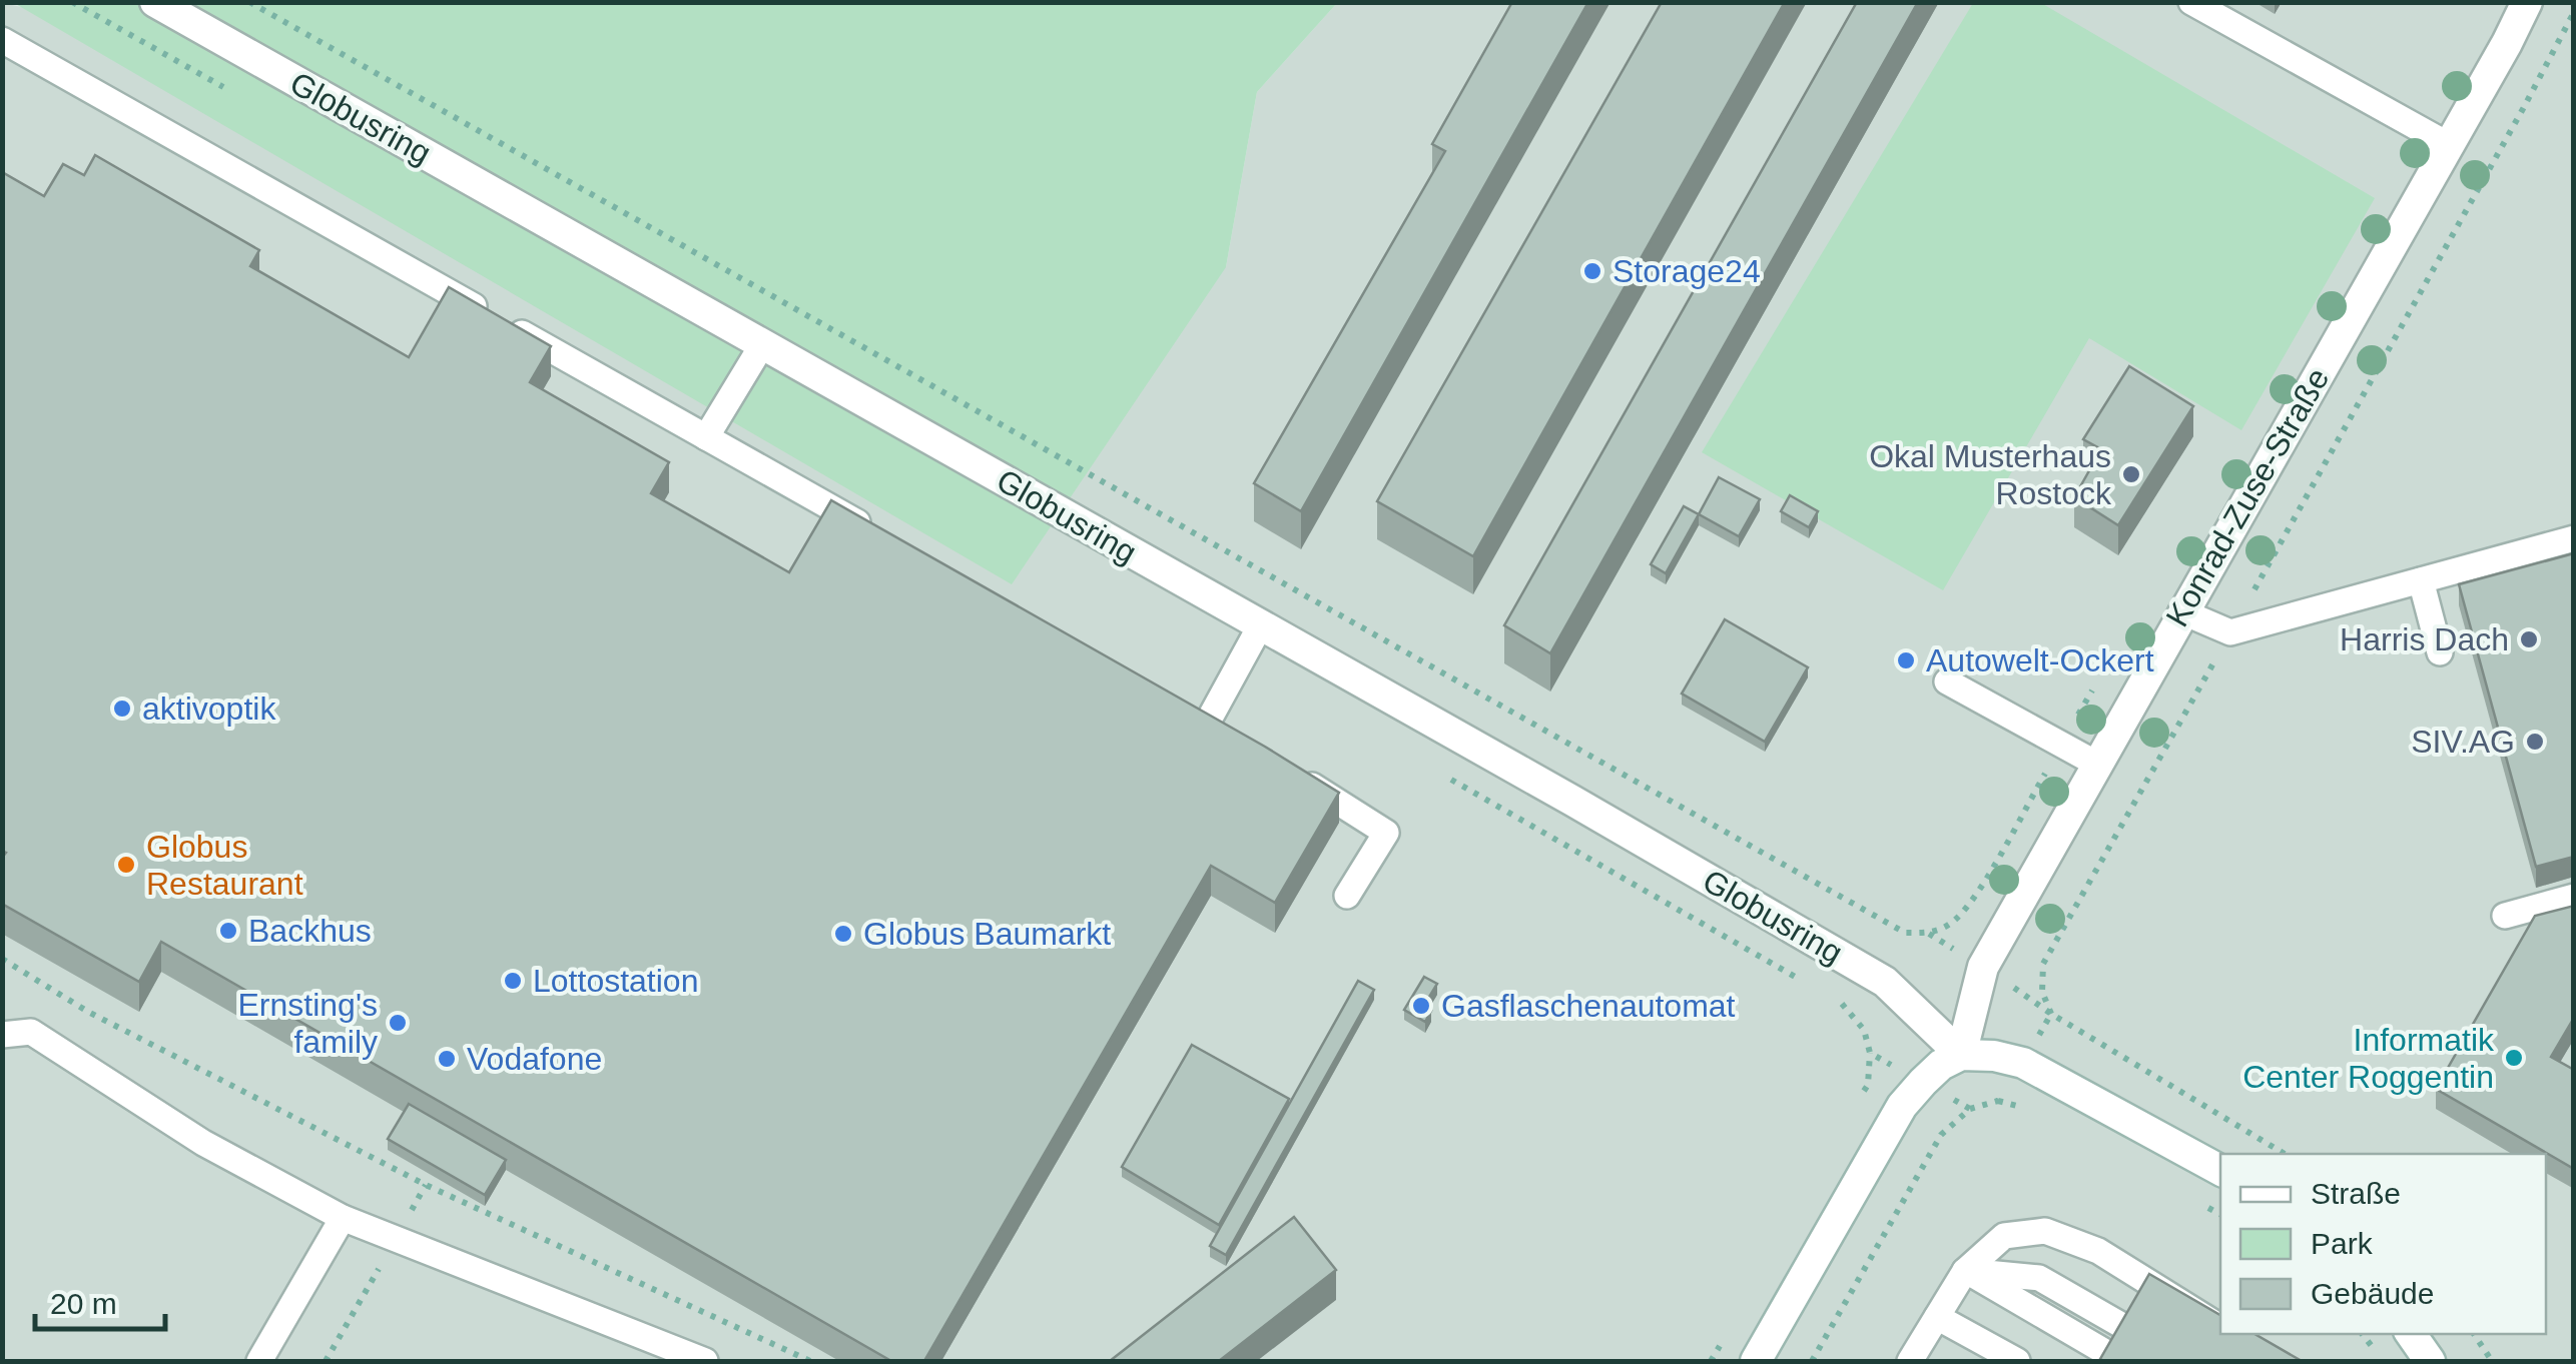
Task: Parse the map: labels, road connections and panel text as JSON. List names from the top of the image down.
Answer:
{
  "streets": {
    "street": ["Globusring", "Konrad-Zuse-Straße"]
  },
  "crossings": [
    ["Globusring", "Konrad-Zuse-Straße"]
  ],
  "places": [
    "Storage24",
    "Okal Musterhaus Rostock",
    "Harris Dach",
    "Autowelt-Ockert",
    "aktivoptik",
    "SIV.AG",
    "Globus Restaurant",
    "Backhus",
    "Globus Baumarkt",
    "Lottostation",
    "Gasflaschenautomat",
    "Ernsting's family",
    "Informatik Center Roggentin",
    "Vodafone"
  ],
  "legend": ["Straße", "Park", "Gebäude"],
  "scale_bar": "20 m"
}
